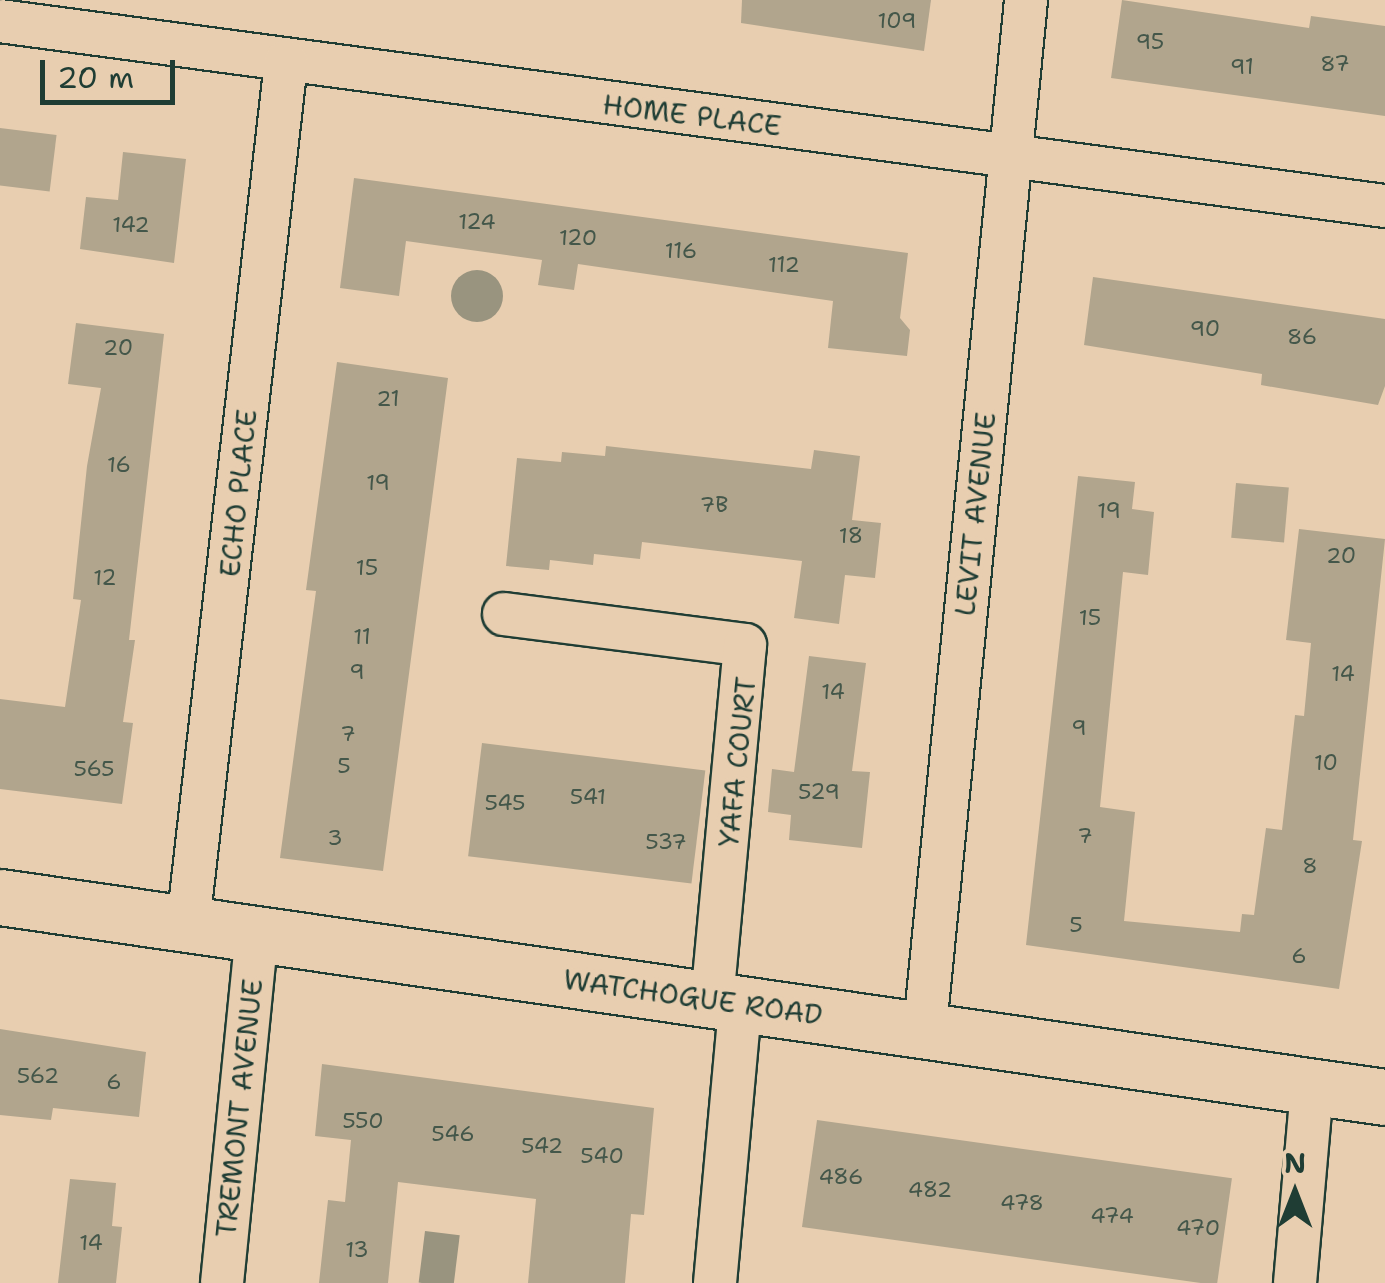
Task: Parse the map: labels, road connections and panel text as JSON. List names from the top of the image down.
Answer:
{
  "streets": {
    "street": [
      "HOME PLACE",
      "ECHO PLACE",
      "LEVIT AVENUE",
      "YAFA COURT",
      "WATCHOGUE ROAD",
      "TREMONT AVENUE"
    ]
  },
  "crossings": [
    ["HOME PLACE", "ECHO PLACE"],
    ["HOME PLACE", "LEVIT AVENUE"],
    ["ECHO PLACE", "WATCHOGUE ROAD"],
    ["LEVIT AVENUE", "WATCHOGUE ROAD"],
    ["YAFA COURT", "WATCHOGUE ROAD"],
    ["WATCHOGUE ROAD", "TREMONT AVENUE"]
  ],
  "house_numbers": [
    "109",
    "95",
    "87",
    "91",
    "124",
    "142",
    "120",
    "116",
    "112",
    "90",
    "86",
    "20",
    "21",
    "16",
    "19",
    "7B",
    "19",
    "18",
    "20",
    "15",
    "12",
    "15",
    "11",
    "9",
    "14",
    "14",
    "9",
    "7",
    "10",
    "5",
    "565",
    "529",
    "541",
    "545",
    "7",
    "3",
    "537",
    "8",
    "5",
    "6",
    "562",
    "6",
    "550",
    "546",
    "542",
    "540",
    "486",
    "482",
    "478",
    "474",
    "470",
    "14",
    "13"
  ],
  "scale_bar": "20 m",
  "north": "top"
}
